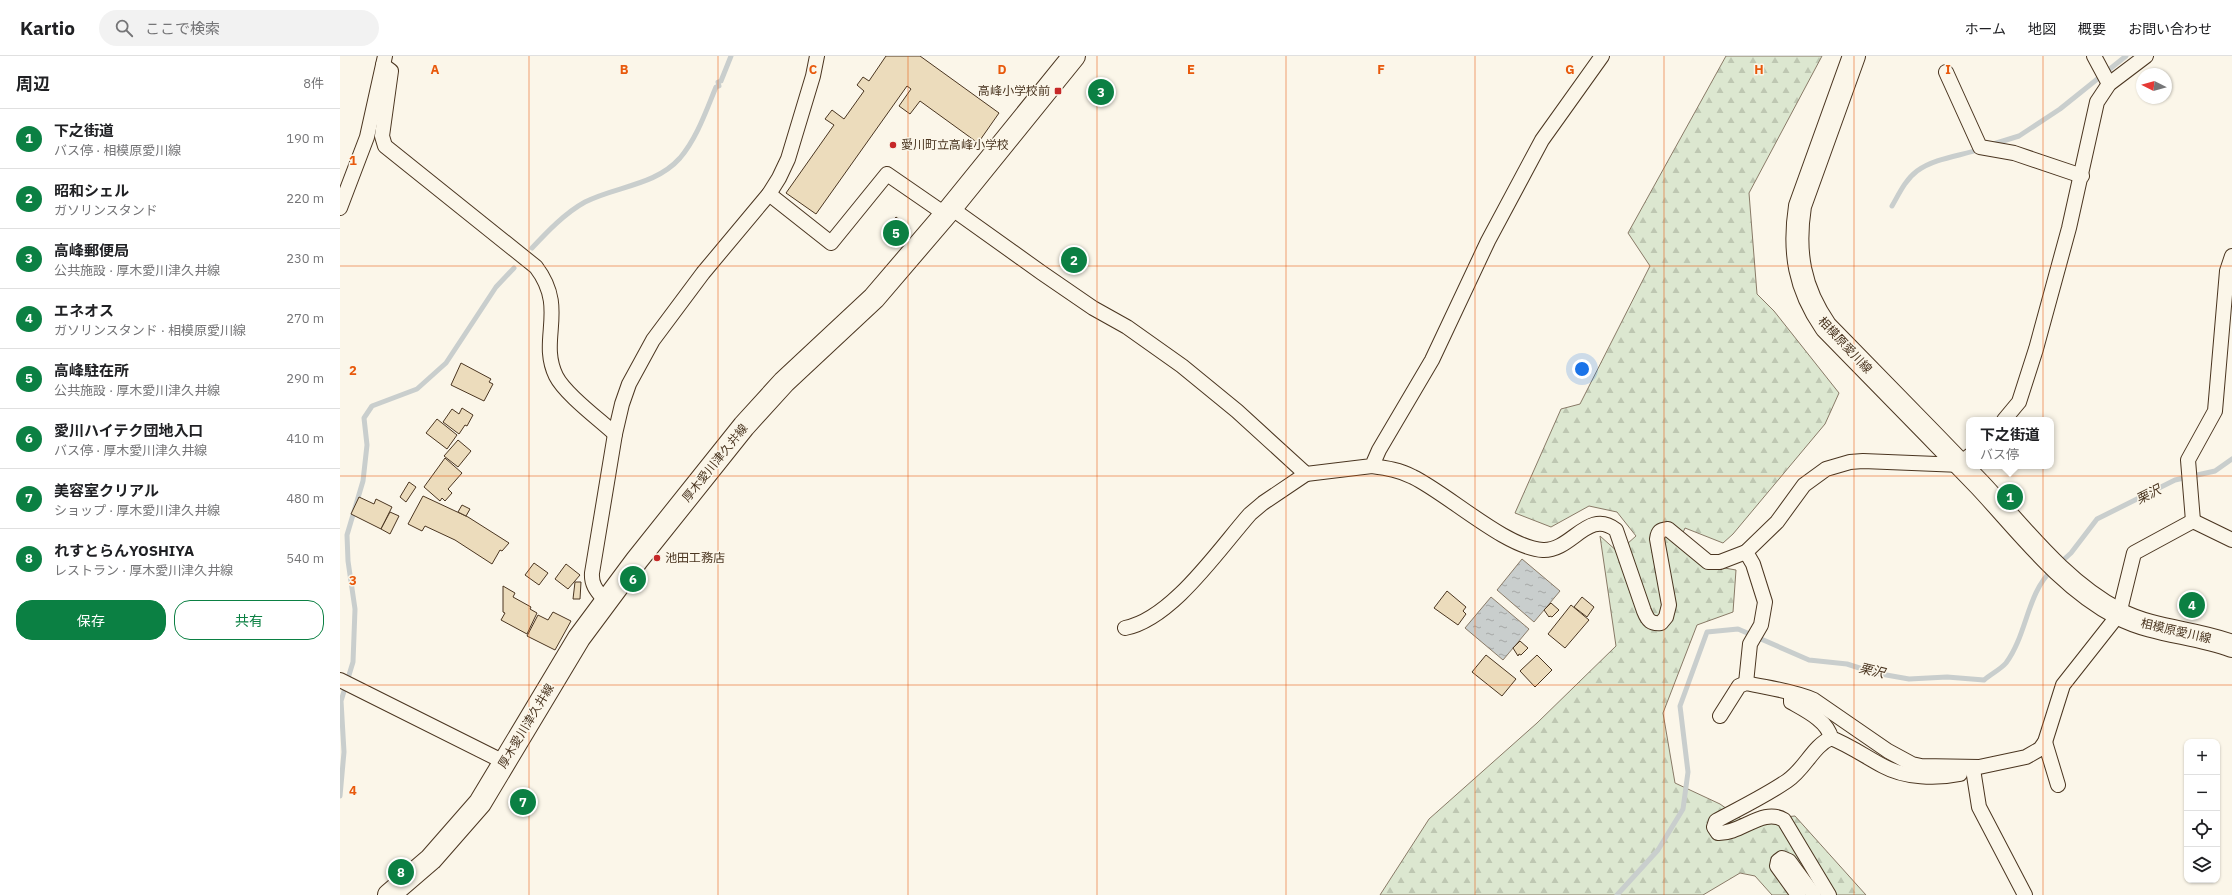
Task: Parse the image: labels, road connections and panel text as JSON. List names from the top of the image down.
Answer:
{
  "streets": {
    "main road": ["相模原愛川線", "厚木愛川津久井線"]
  },
  "water": ["栗沢"],
  "places": {
    "transit": ["高峰小学校前"],
    "other": ["愛川町立高峰小学校", "池田工務店"]
  },
  "north": "left",
  "page": {
    "header": "Kartio",
    "search": "ここで検索",
    "nav": [
      "ホーム",
      "地図",
      "概要",
      "お問い合わせ"
    ],
    "heading": ["周辺", "8件"],
    "pins": [
      "3",
      "5",
      "2",
      "1",
      "6",
      "4",
      "7",
      "8"
    ],
    "list": [
      {
        "mark": "1",
        "name": "下之街道",
        "note": "バス停 · 相模原愛川線",
        "value": "190 m"
      },
      {
        "mark": "2",
        "name": "昭和シェル",
        "note": "ガソリンスタンド",
        "value": "220 m"
      },
      {
        "mark": "3",
        "name": "高峰郵便局",
        "note": "公共施設 · 厚木愛川津久井線",
        "value": "230 m"
      },
      {
        "mark": "4",
        "name": "エネオス",
        "note": "ガソリンスタンド · 相模原愛川線",
        "value": "270 m"
      },
      {
        "mark": "5",
        "name": "高峰駐在所",
        "note": "公共施設 · 厚木愛川津久井線",
        "value": "290 m"
      },
      {
        "mark": "6",
        "name": "愛川ハイテク団地入口",
        "note": "バス停 · 厚木愛川津久井線",
        "value": "410 m"
      },
      {
        "mark": "7",
        "name": "美容室クリアル",
        "note": "ショップ · 厚木愛川津久井線",
        "value": "480 m"
      },
      {
        "mark": "8",
        "name": "れすとらんYOSHIYA",
        "note": "レストラン · 厚木愛川津久井線",
        "value": "540 m"
      }
    ],
    "popup": ["下之街道", "バス停"],
    "buttons": ["保存", "共有"],
    "map_buttons": ["+", "−"]
  },
  "grid": {
    "columns": [
      "A",
      "B",
      "C",
      "D",
      "E",
      "F",
      "G",
      "H",
      "I"
    ],
    "rows": [
      "1",
      "2",
      "3",
      "4"
    ]
  }
}
